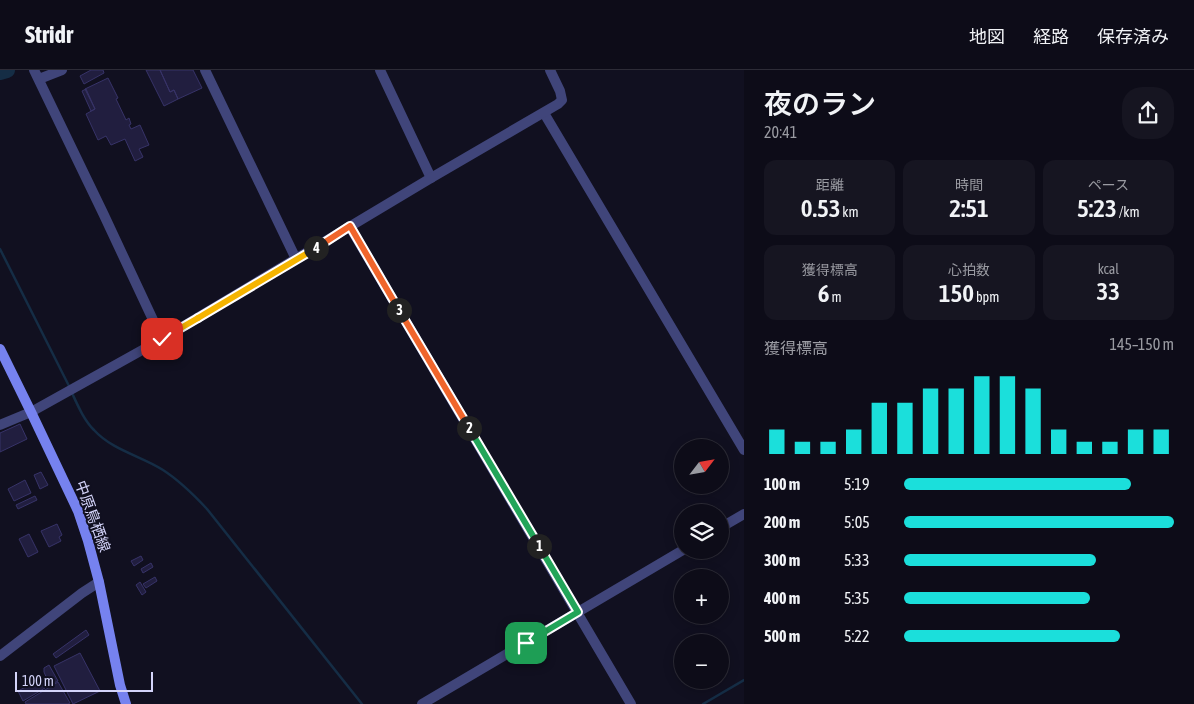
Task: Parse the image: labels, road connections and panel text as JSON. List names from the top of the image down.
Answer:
{
  "streets": {
    "main road": ["中原鳥栖線"]
  },
  "scale_bar": "100 m",
  "north": "top right",
  "page": {
    "header": "Stridr",
    "nav": ["地図", "経路", "保存済み"],
    "heading": ["夜のラン", "20:41"],
    "stats": [
      ["距離", "0.53 km"],
      ["時間", "2:51"],
      ["ペース", "5:23 /km"],
      ["獲得標高", "6 m"],
      ["心拍数", "150 bpm"],
      ["kcal", "33"]
    ],
    "pins": [
      "4",
      "3",
      "2",
      "1"
    ],
    "chart": ["獲得標高", "145–150 m"],
    "map_buttons": ["+", "−"],
    "list": [
      {
        "name": "100 m",
        "note": "5:19"
      },
      {
        "name": "200 m",
        "note": "5:05"
      },
      {
        "name": "300 m",
        "note": "5:33"
      },
      {
        "name": "400 m",
        "note": "5:35"
      },
      {
        "name": "500 m",
        "note": "5:22"
      }
    ],
    "scale": "100 m"
  }
}
